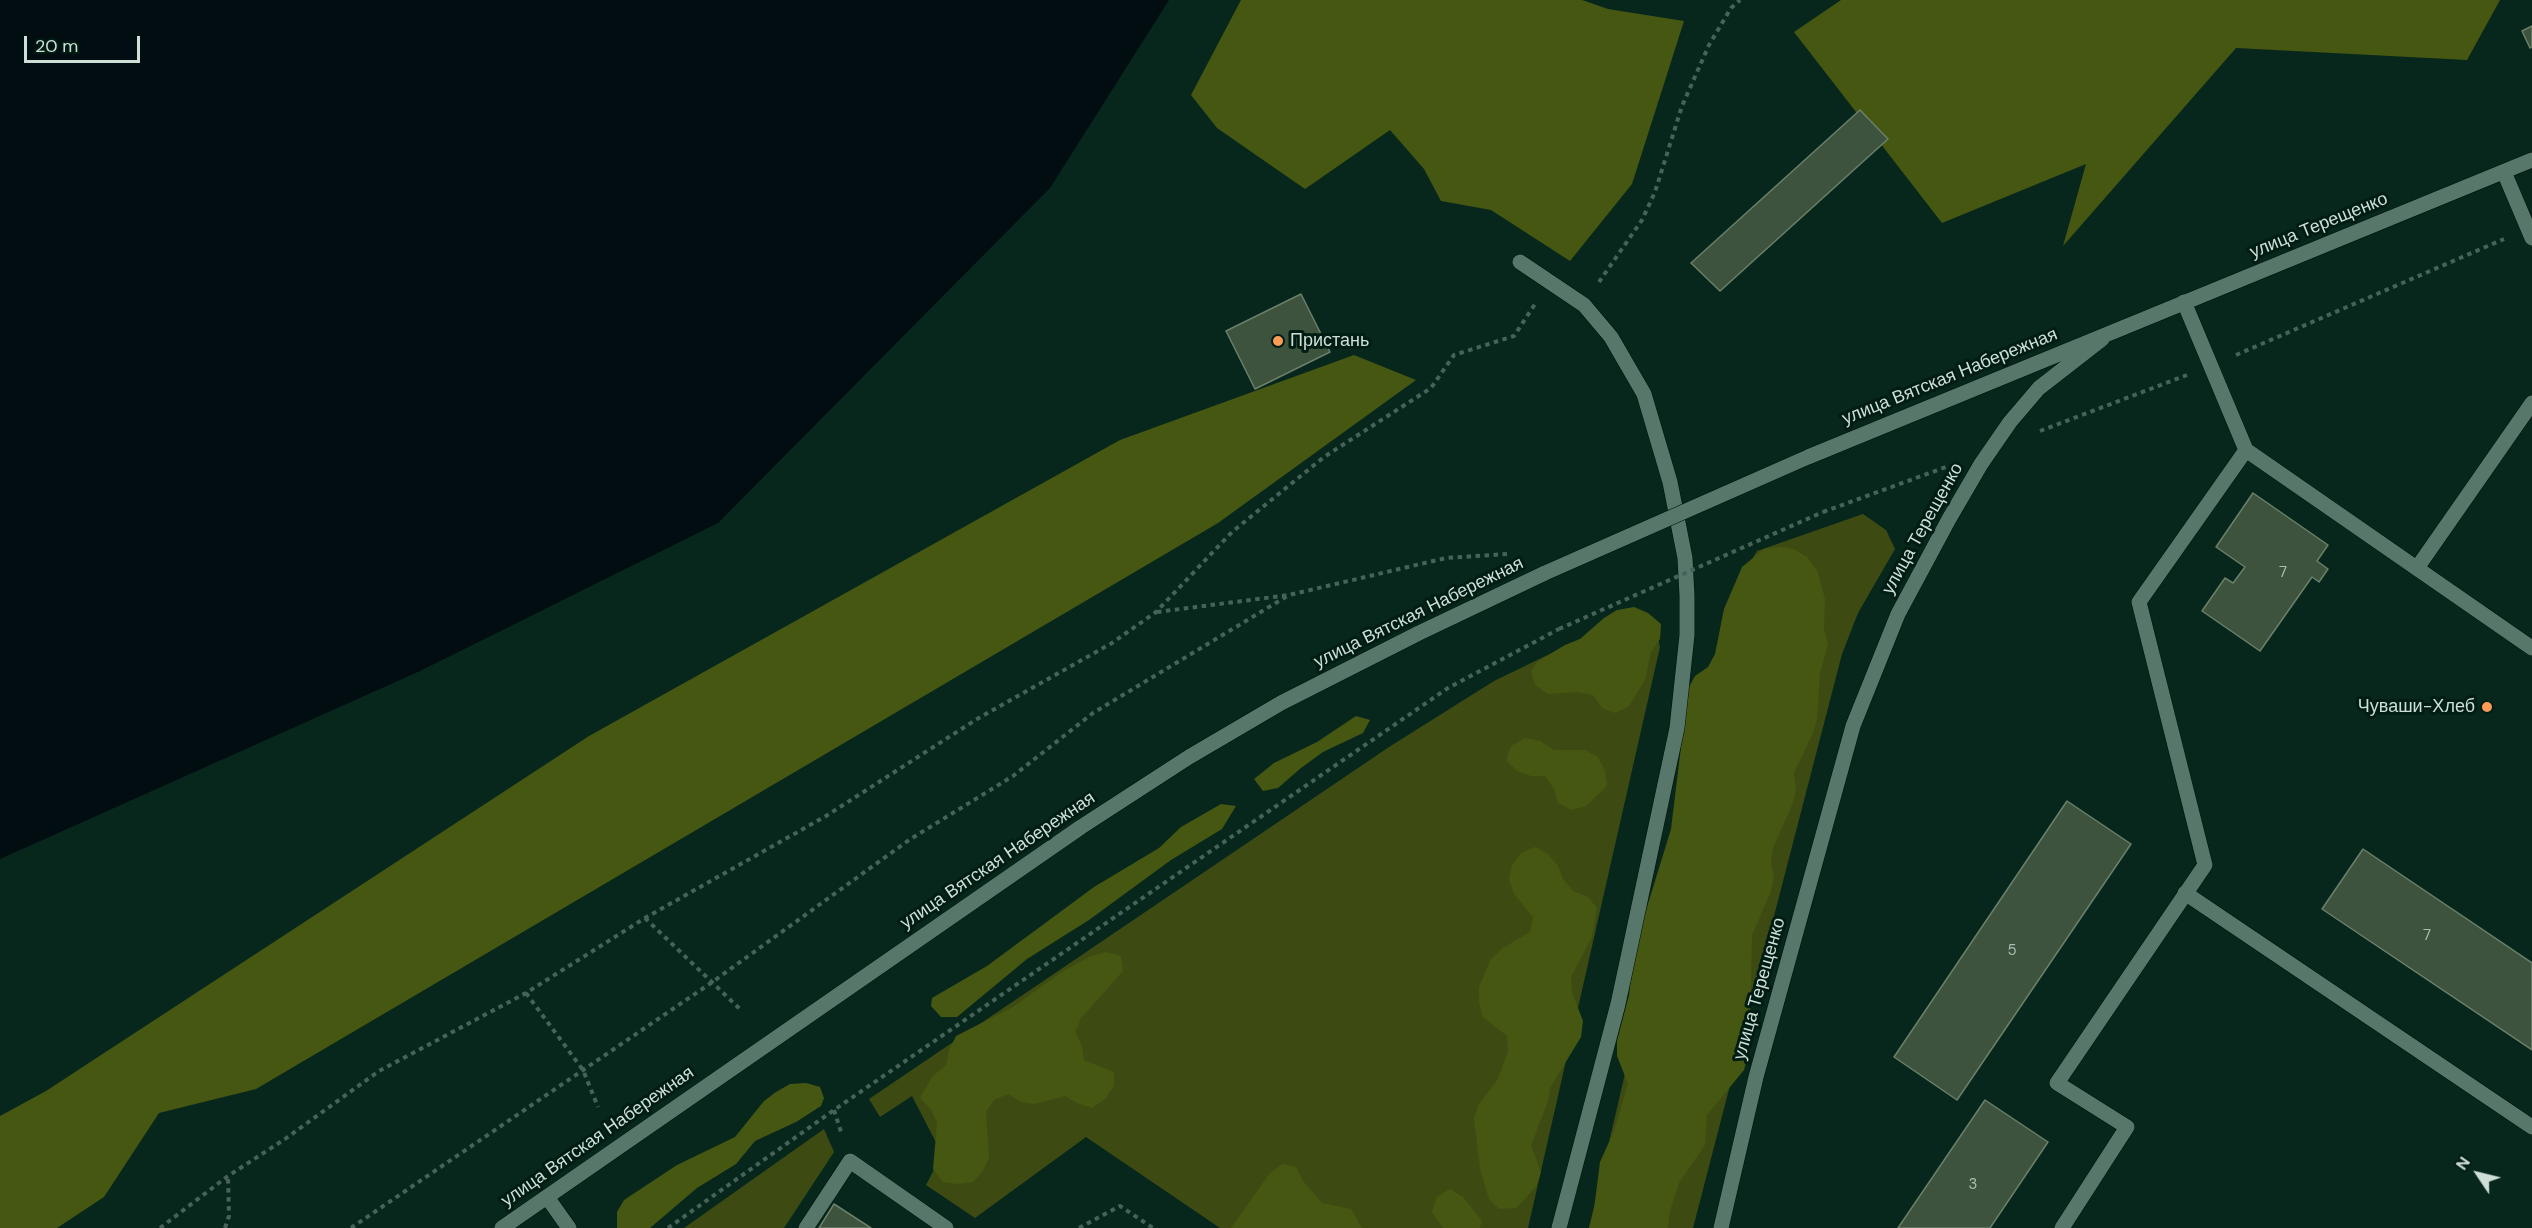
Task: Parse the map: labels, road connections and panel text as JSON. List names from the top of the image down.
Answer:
{
  "streets": {
    "street": ["улица Терещенко", "улица Вятская Набережная"]
  },
  "crossings": [
    ["улица Терещенко", "улица Вятская Набережная"]
  ],
  "places": ["Пристань", "Чуваши-Хлеб"],
  "house_numbers": [
    "7",
    "7",
    "5",
    "3"
  ],
  "scale_bar": "20 m",
  "north": "top left"
}
